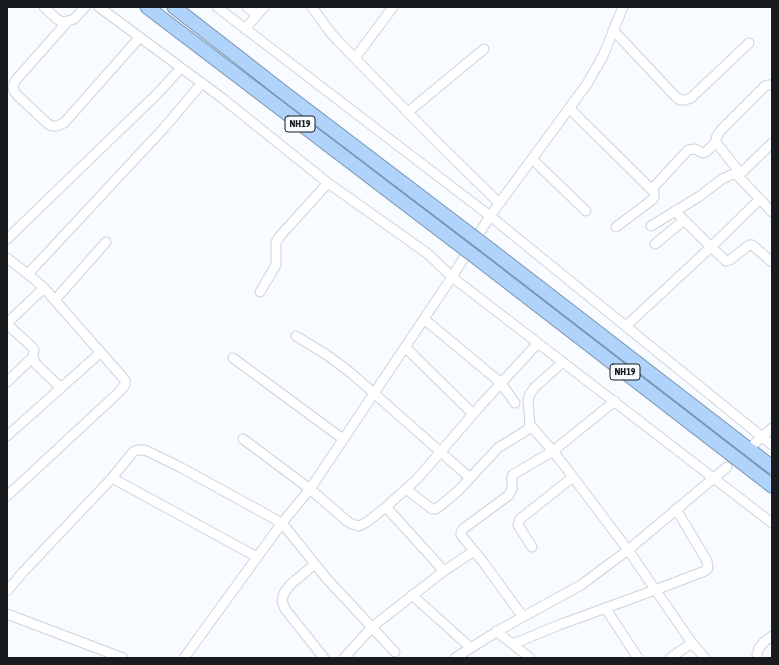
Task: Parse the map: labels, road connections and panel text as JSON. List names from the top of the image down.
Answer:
{
  "streets": {
    "highway": ["NH19"]
  }
}
